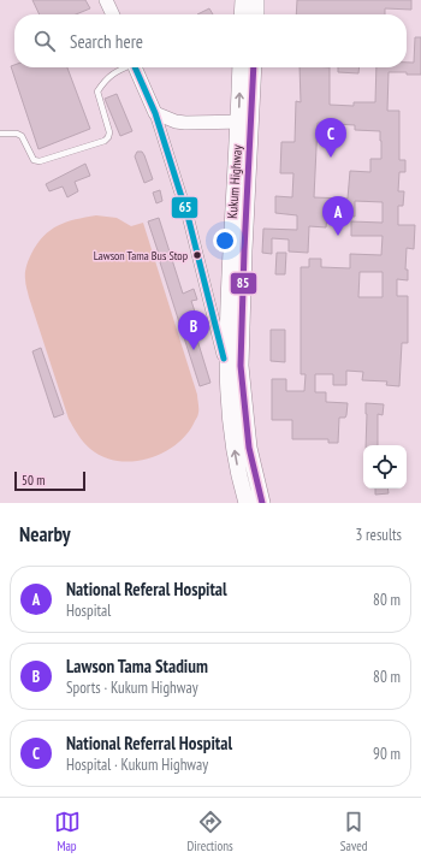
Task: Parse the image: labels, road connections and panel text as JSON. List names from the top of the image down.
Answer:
{
  "streets": {
    "main road": ["Kukum Highway"]
  },
  "places": ["Lawson Tama Bus Stop"],
  "lines": ["transit line 65", "transit line 85"],
  "scale_bar": "50 m",
  "page": {
    "search": "Search here",
    "pins": ["C", "A", "B"],
    "scale": "50 m",
    "heading": ["Nearby", "3 results"],
    "list": [
      {
        "mark": "A",
        "name": "National Referal Hospital",
        "note": "Hospital",
        "value": "80 m"
      },
      {
        "mark": "B",
        "name": "Lawson Tama Stadium",
        "note": "Sports · Kukum Highway",
        "value": "80 m"
      },
      {
        "mark": "C",
        "name": "National Referral Hospital",
        "note": "Hospital · Kukum Highway",
        "value": "90 m"
      }
    ],
    "nav": ["Map", "Directions", "Saved"]
  }
}
